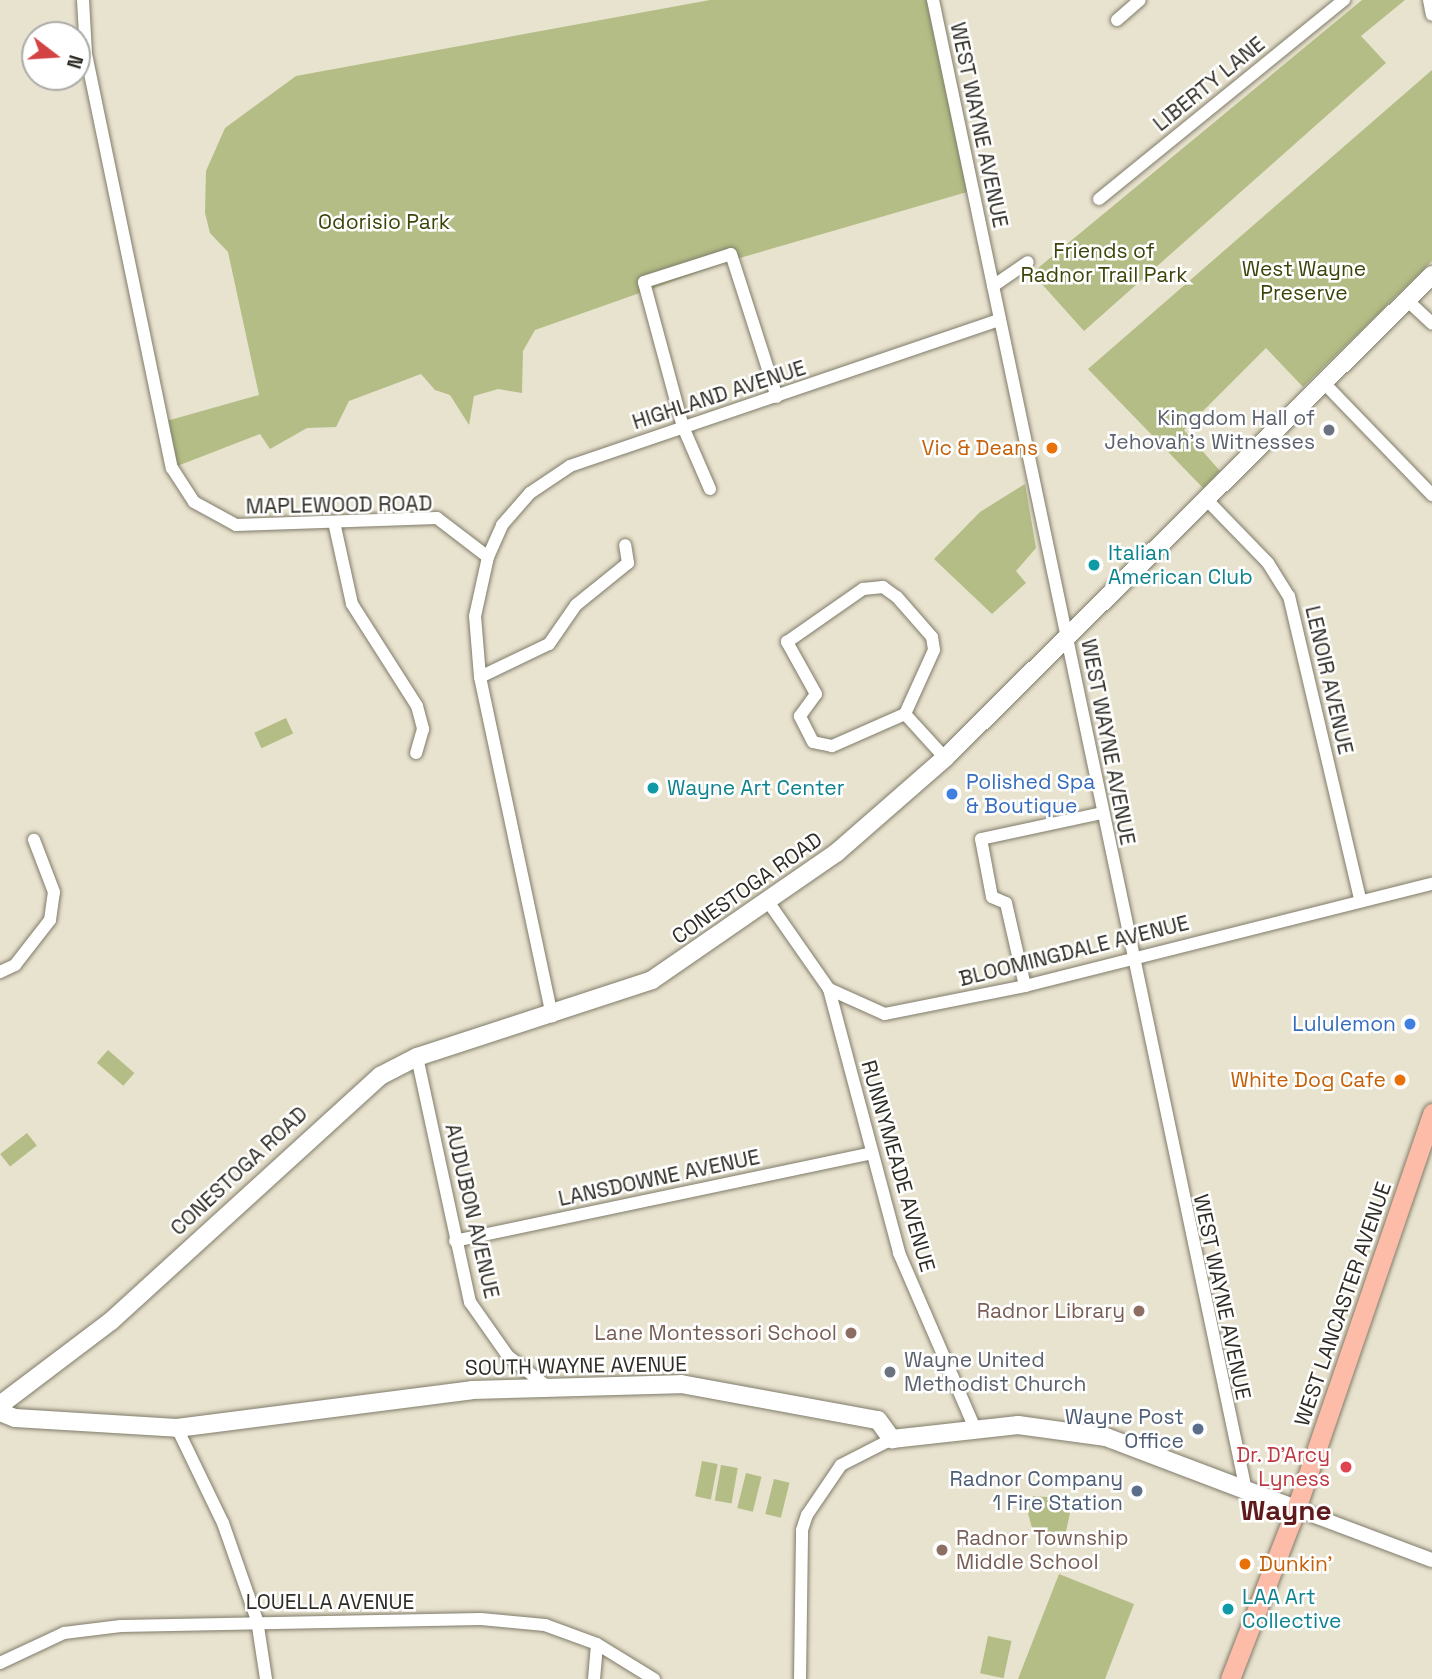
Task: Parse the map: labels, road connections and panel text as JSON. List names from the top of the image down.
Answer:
{
  "streets": {
    "highway": ["WEST LANCASTER AVENUE"],
    "main road": ["CONESTOGA ROAD", "SOUTH WAYNE AVENUE"],
    "street": [
      "LIBERTY LANE",
      "WEST WAYNE AVENUE",
      "HIGHLAND AVENUE",
      "MAPLEWOOD ROAD",
      "LENOIR AVENUE",
      "BLOOMINGDALE AVENUE",
      "RUNNYMEADE AVENUE",
      "LANSDOWNE AVENUE",
      "AUDUBON AVENUE",
      "LOUELLA AVENUE"
    ]
  },
  "crossings": [
    ["WEST WAYNE AVENUE", "HIGHLAND AVENUE"],
    ["WEST WAYNE AVENUE", "CONESTOGA ROAD"],
    ["WEST WAYNE AVENUE", "BLOOMINGDALE AVENUE"],
    ["HIGHLAND AVENUE", "MAPLEWOOD ROAD"],
    ["LENOIR AVENUE", "CONESTOGA ROAD"],
    ["LENOIR AVENUE", "BLOOMINGDALE AVENUE"],
    ["CONESTOGA ROAD", "AUDUBON AVENUE"],
    ["BLOOMINGDALE AVENUE", "RUNNYMEADE AVENUE"],
    ["RUNNYMEADE AVENUE", "LANSDOWNE AVENUE"],
    ["LANSDOWNE AVENUE", "AUDUBON AVENUE"],
    ["AUDUBON AVENUE", "SOUTH WAYNE AVENUE"]
  ],
  "districts": ["Wayne"],
  "parks": ["Odorisio Park", "Friends of Radnor Trail Park", "West Wayne Preserve"],
  "places": [
    "Kingdom Hall of Jehovah's Witnesses",
    "Vic & Deans",
    "Italian American Club",
    "Wayne Art Center",
    "Polished Spa & Boutique",
    "Lululemon",
    "White Dog Cafe",
    "Radnor Library",
    "Lane Montessori School",
    "Wayne United Methodist Church",
    "Wayne Post Office",
    "Dr. D'Arcy Lyness",
    "Radnor Company 1 Fire Station",
    "Radnor Township Middle School",
    "Dunkin'",
    "LAA Art Collective"
  ],
  "north": "right"
}
